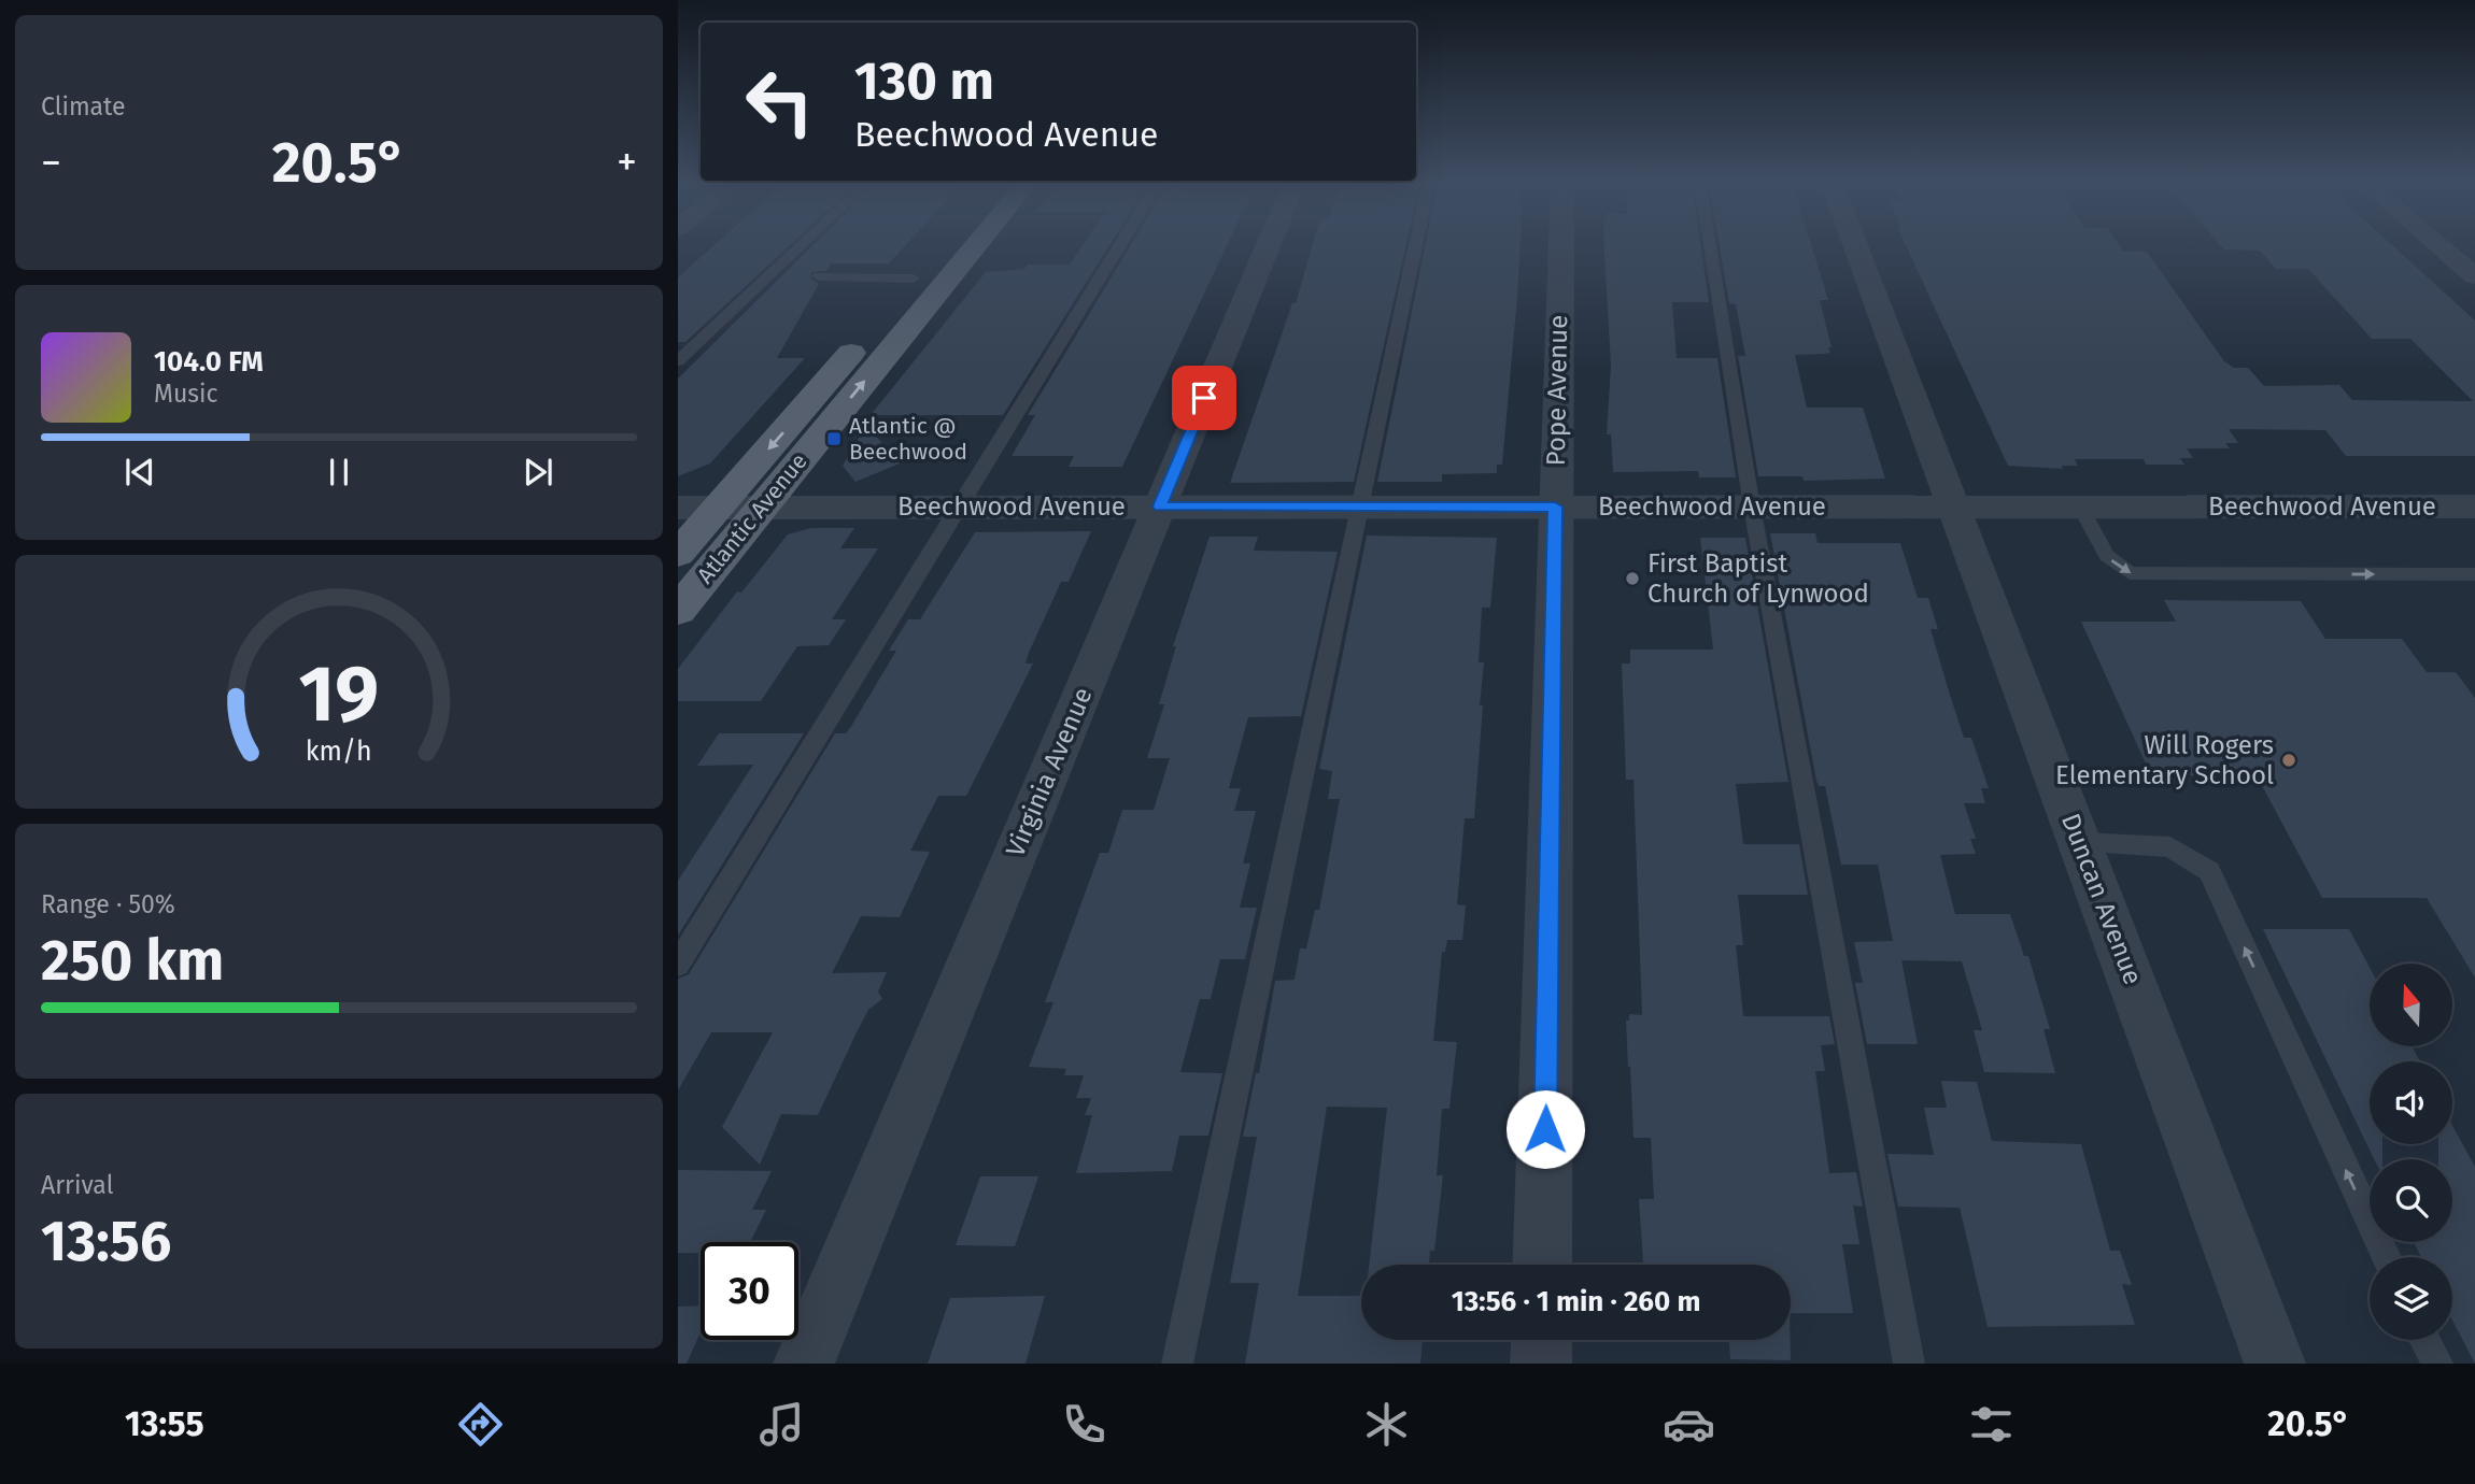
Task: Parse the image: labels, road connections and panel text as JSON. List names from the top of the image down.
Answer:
{
  "streets": {
    "main road": ["Atlantic Avenue"],
    "street": [
      "Pope Avenue",
      "Beechwood Avenue",
      "Virginia Avenue",
      "Duncan Avenue"
    ]
  },
  "crossings": [
    ["Pope Avenue", "Beechwood Avenue"],
    ["Beechwood Avenue", "Atlantic Avenue"],
    ["Beechwood Avenue", "Virginia Avenue"],
    ["Beechwood Avenue", "Duncan Avenue"]
  ],
  "places": {
    "transit": ["Atlantic @ Beechwood"],
    "other": ["First Baptist Church of Lynwood", "Will Rogers Elementary School"]
  },
  "north": "top",
  "page": {
    "tile": [
      "Climate",
      ["Range · 50%", "250 km"],
      ["Arrival", "13:56"]
    ],
    "turn": ["130 m", "Beechwood Avenue"],
    "heat": ["−", "20.5°", "+"],
    "song": ["104.0 FM", "Music"],
    "limit": "30",
    "trip": "13:56 · 1 min · 260 m",
    "tabs": ["13:55", "20.5°"],
    "gauge": ["19", "km/h"]
  }
}
